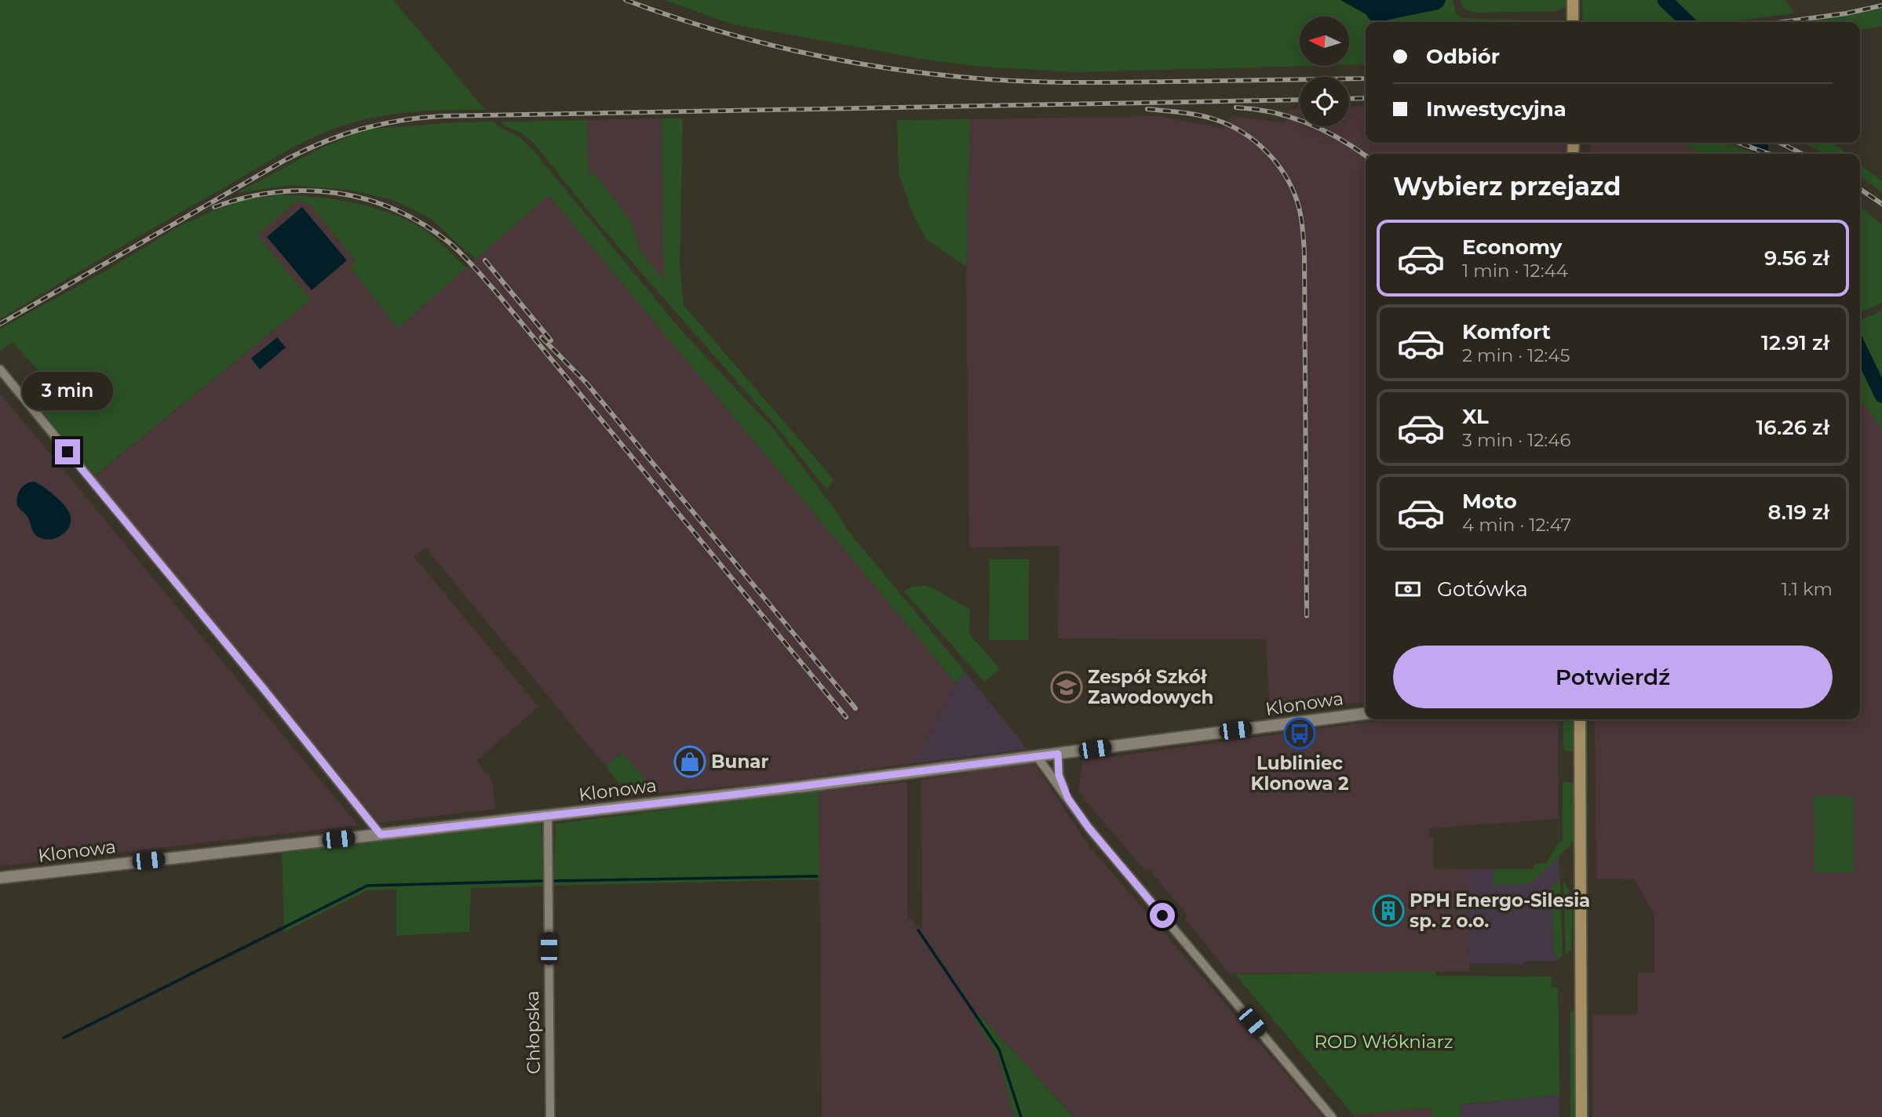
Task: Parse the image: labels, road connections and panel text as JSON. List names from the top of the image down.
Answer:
{
  "streets": {
    "street": ["Klonowa", "Chłopska"]
  },
  "crossings": [
    ["Klonowa", "Chłopska"]
  ],
  "parks": ["ROD Włókniarz"],
  "places": {
    "school or university": ["Zespół Szkół Zawodowych"],
    "bus stop": ["Lubliniec Klonowa 2"],
    "shop": ["Bunar"],
    "building": ["PPH Energo-Silesia sp. z o.o."]
  },
  "north": "left",
  "page": {
    "banner": ["Odbiór", "Inwestycyjna"],
    "heading": "Wybierz przejazd",
    "list": [
      {
        "name": "Economy",
        "note": "1 min · 12:44",
        "value": "9.56 zł"
      },
      {
        "name": "Komfort",
        "note": "2 min · 12:45",
        "value": "12.91 zł"
      },
      {
        "name": "XL",
        "note": "3 min · 12:46",
        "value": "16.26 zł"
      },
      {
        "name": "Moto",
        "note": "4 min · 12:47",
        "value": "8.19 zł"
      }
    ],
    "bubble": "3 min",
    "pay": ["Gotówka", "1.1 km"],
    "buttons": "Potwierdź"
  }
}
